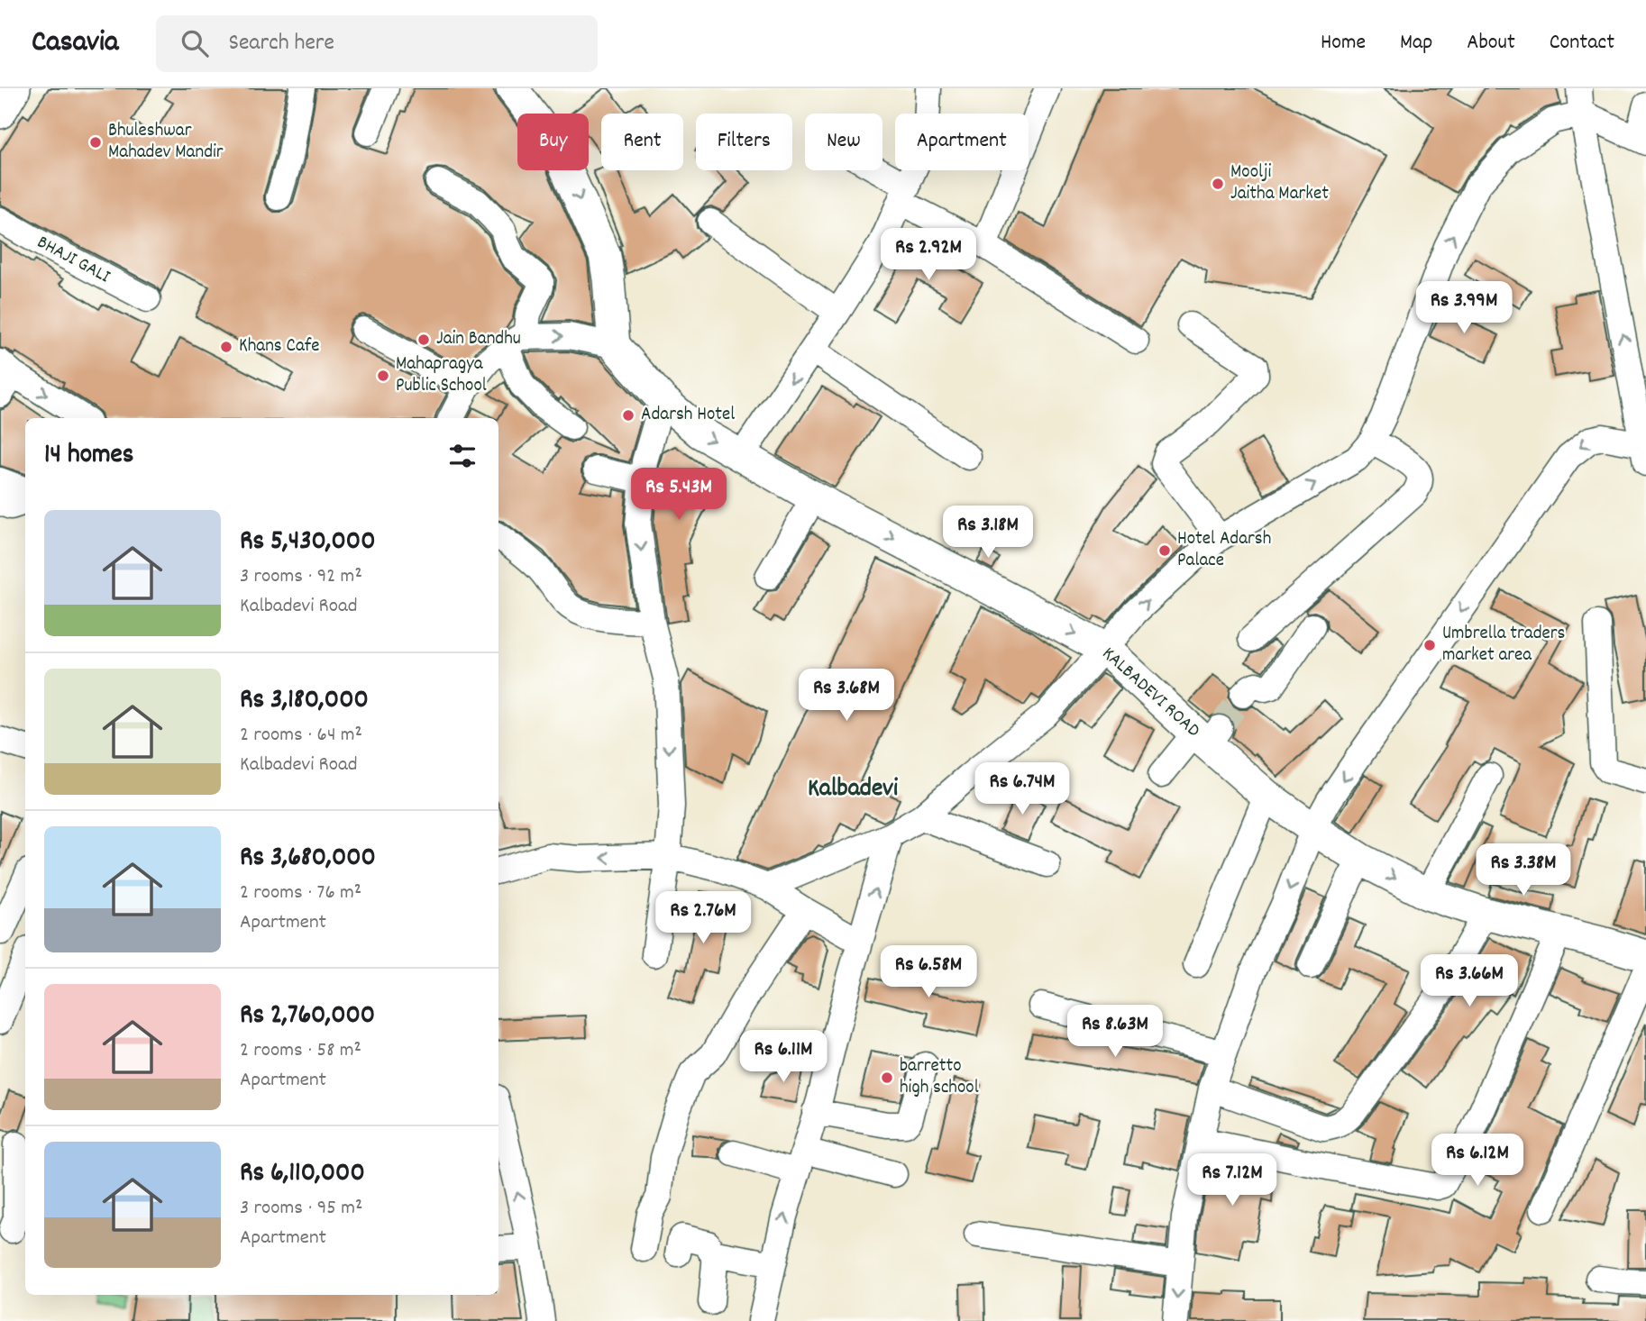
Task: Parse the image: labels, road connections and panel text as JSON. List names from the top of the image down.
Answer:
{
  "streets": {
    "main road": ["KALBADEVI ROAD"],
    "street": ["BHAJI GALI"]
  },
  "one_way": ["KALBADEVI ROAD"],
  "districts": ["Kalbadevi"],
  "places": [
    "Bhuleshwar Mahadev Mandir",
    "Moolji Jaitha Market",
    "Jain Bandhu",
    "Khans Cafe",
    "Mahapragya Public School",
    "Adarsh Hotel",
    "Hotel Adarsh Palace",
    "Umbrella traders market area",
    "barretto high school"
  ],
  "page": {
    "header": "Casavia",
    "search": "Search here",
    "nav": [
      "Home",
      "Map",
      "About",
      "Contact"
    ],
    "chip": [
      "Buy",
      "Rent",
      "Filters",
      "New",
      "Apartment"
    ],
    "price": [
      "Rs 2.92M",
      "Rs 3.99M",
      "Rs 5.43M",
      "Rs 3.18M",
      "Rs 3.68M",
      "Rs 6.74M",
      "Rs 3.38M",
      "Rs 2.76M",
      "Rs 6.58M",
      "Rs 3.66M",
      "Rs 8.63M",
      "Rs 6.11M",
      "Rs 6.12M",
      "Rs 7.12M"
    ],
    "heading": "14 homes",
    "list": [
      {
        "name": "Rs 5,430,000",
        "note": "3 rooms · 92 m² · Kalbadevi Road"
      },
      {
        "name": "Rs 3,180,000",
        "note": "2 rooms · 64 m² · Kalbadevi Road"
      },
      {
        "name": "Rs 3,680,000",
        "note": "2 rooms · 76 m² · Apartment"
      },
      {
        "name": "Rs 2,760,000",
        "note": "2 rooms · 58 m² · Apartment"
      },
      {
        "name": "Rs 6,110,000",
        "note": "3 rooms · 95 m² · Apartment"
      }
    ]
  }
}
